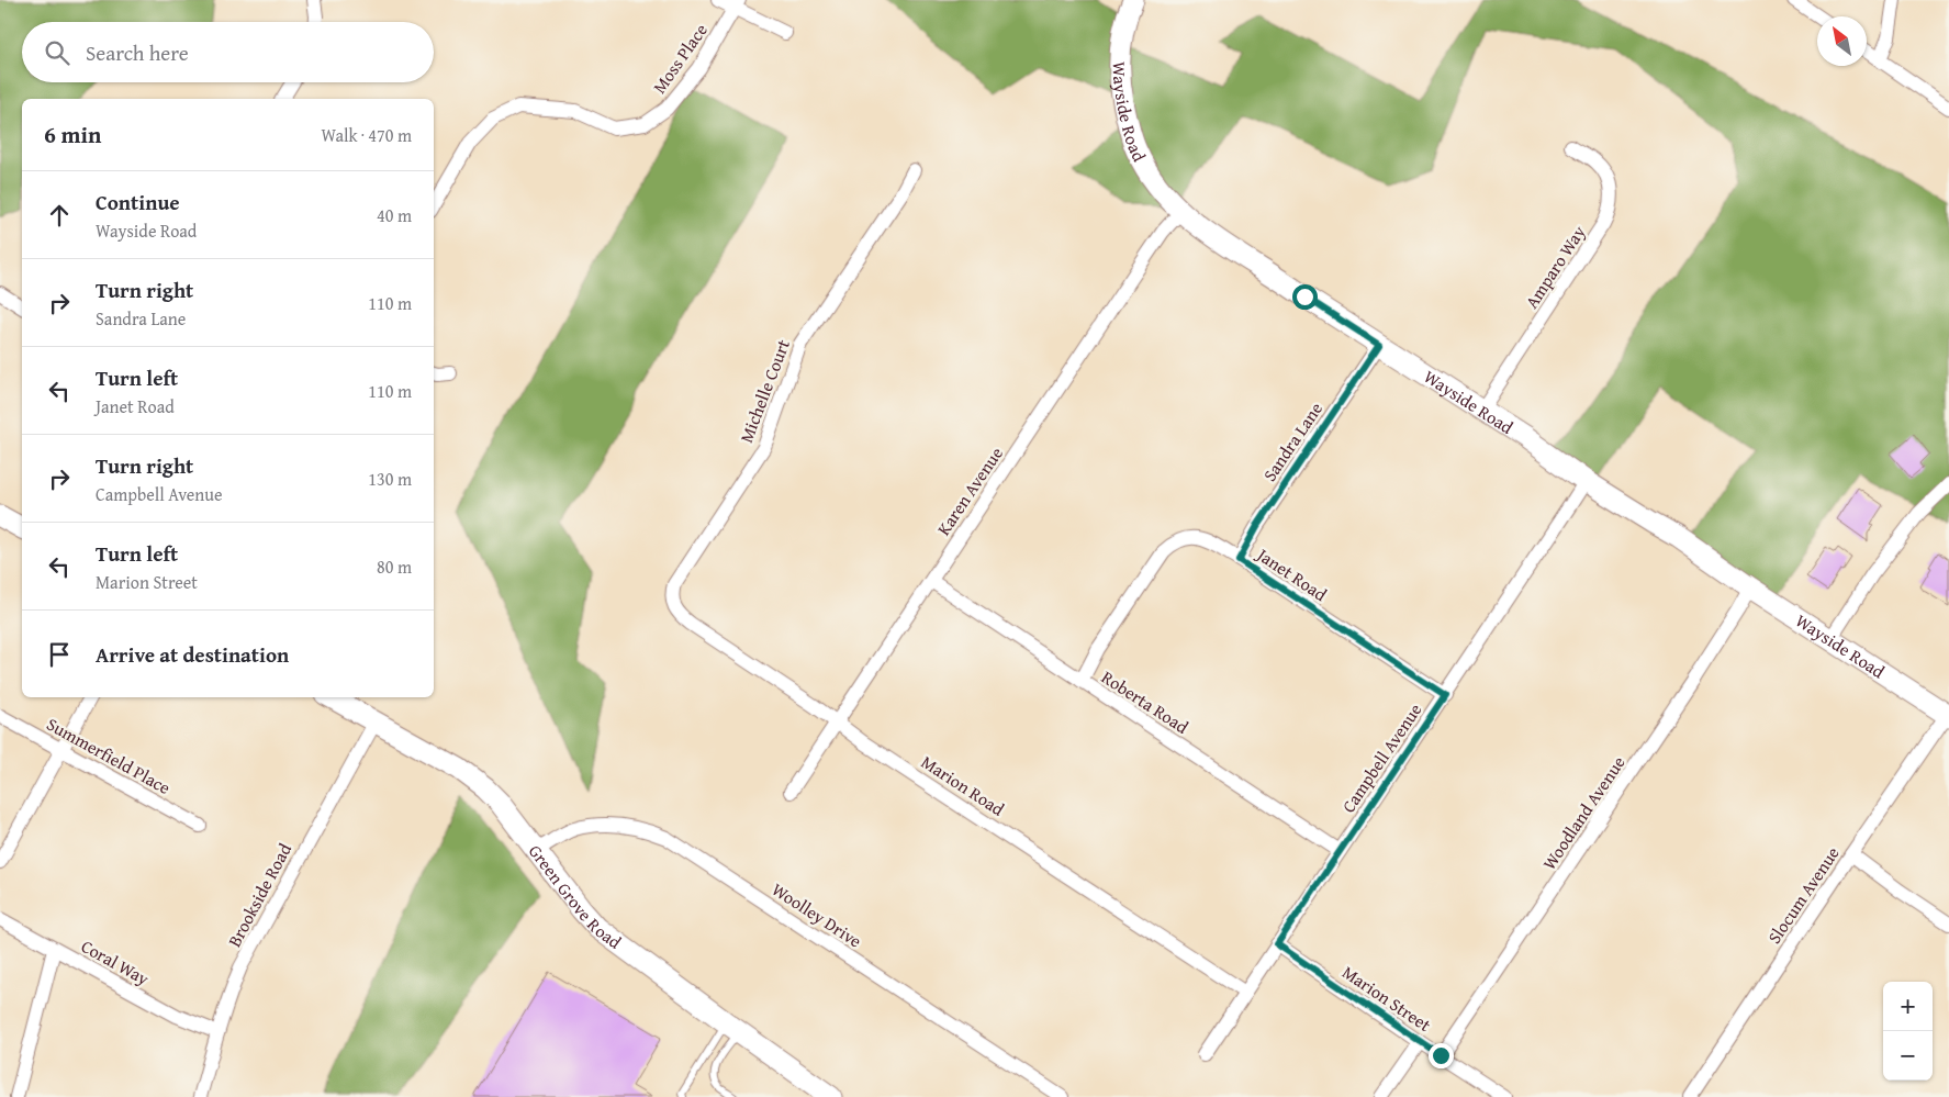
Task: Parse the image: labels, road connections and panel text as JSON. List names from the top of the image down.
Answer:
{
  "streets": {
    "street": [
      "Moss Place",
      "Wayside Road",
      "Amparo Way",
      "Michelle Court",
      "Sandra Lane",
      "Karen Avenue",
      "Janet Road",
      "Roberta Road",
      "Summerfield Place",
      "Campbell Avenue",
      "Marion Road",
      "Woodland Avenue",
      "Brookside Road",
      "Green Grove Road",
      "Slocum Avenue",
      "Woolley Drive",
      "Coral Way",
      "Marion Street"
    ]
  },
  "crossings": [
    ["Wayside Road", "Amparo Way"],
    ["Wayside Road", "Sandra Lane"],
    ["Wayside Road", "Karen Avenue"],
    ["Wayside Road", "Campbell Avenue"],
    ["Wayside Road", "Woodland Avenue"],
    ["Wayside Road", "Slocum Avenue"],
    ["Michelle Court", "Marion Road"],
    ["Sandra Lane", "Janet Road"],
    ["Karen Avenue", "Roberta Road"],
    ["Karen Avenue", "Marion Road"],
    ["Janet Road", "Roberta Road"],
    ["Janet Road", "Campbell Avenue"],
    ["Roberta Road", "Campbell Avenue"],
    ["Campbell Avenue", "Marion Road"],
    ["Campbell Avenue", "Marion Street"],
    ["Woodland Avenue", "Marion Street"],
    ["Brookside Road", "Green Grove Road"],
    ["Brookside Road", "Coral Way"],
    ["Green Grove Road", "Woolley Drive"]
  ],
  "north": "top left",
  "page": {
    "search": "Search here",
    "heading": ["6 min", "Walk · 470 m"],
    "list": [
      ["Continue", "Wayside Road", "40 m"],
      ["Turn right", "Sandra Lane", "110 m"],
      ["Turn left", "Janet Road", "110 m"],
      ["Turn right", "Campbell Avenue", "130 m"],
      ["Turn left", "Marion Street", "80 m"],
      "Arrive at destination"
    ],
    "map_buttons": ["+", "−"]
  }
}
